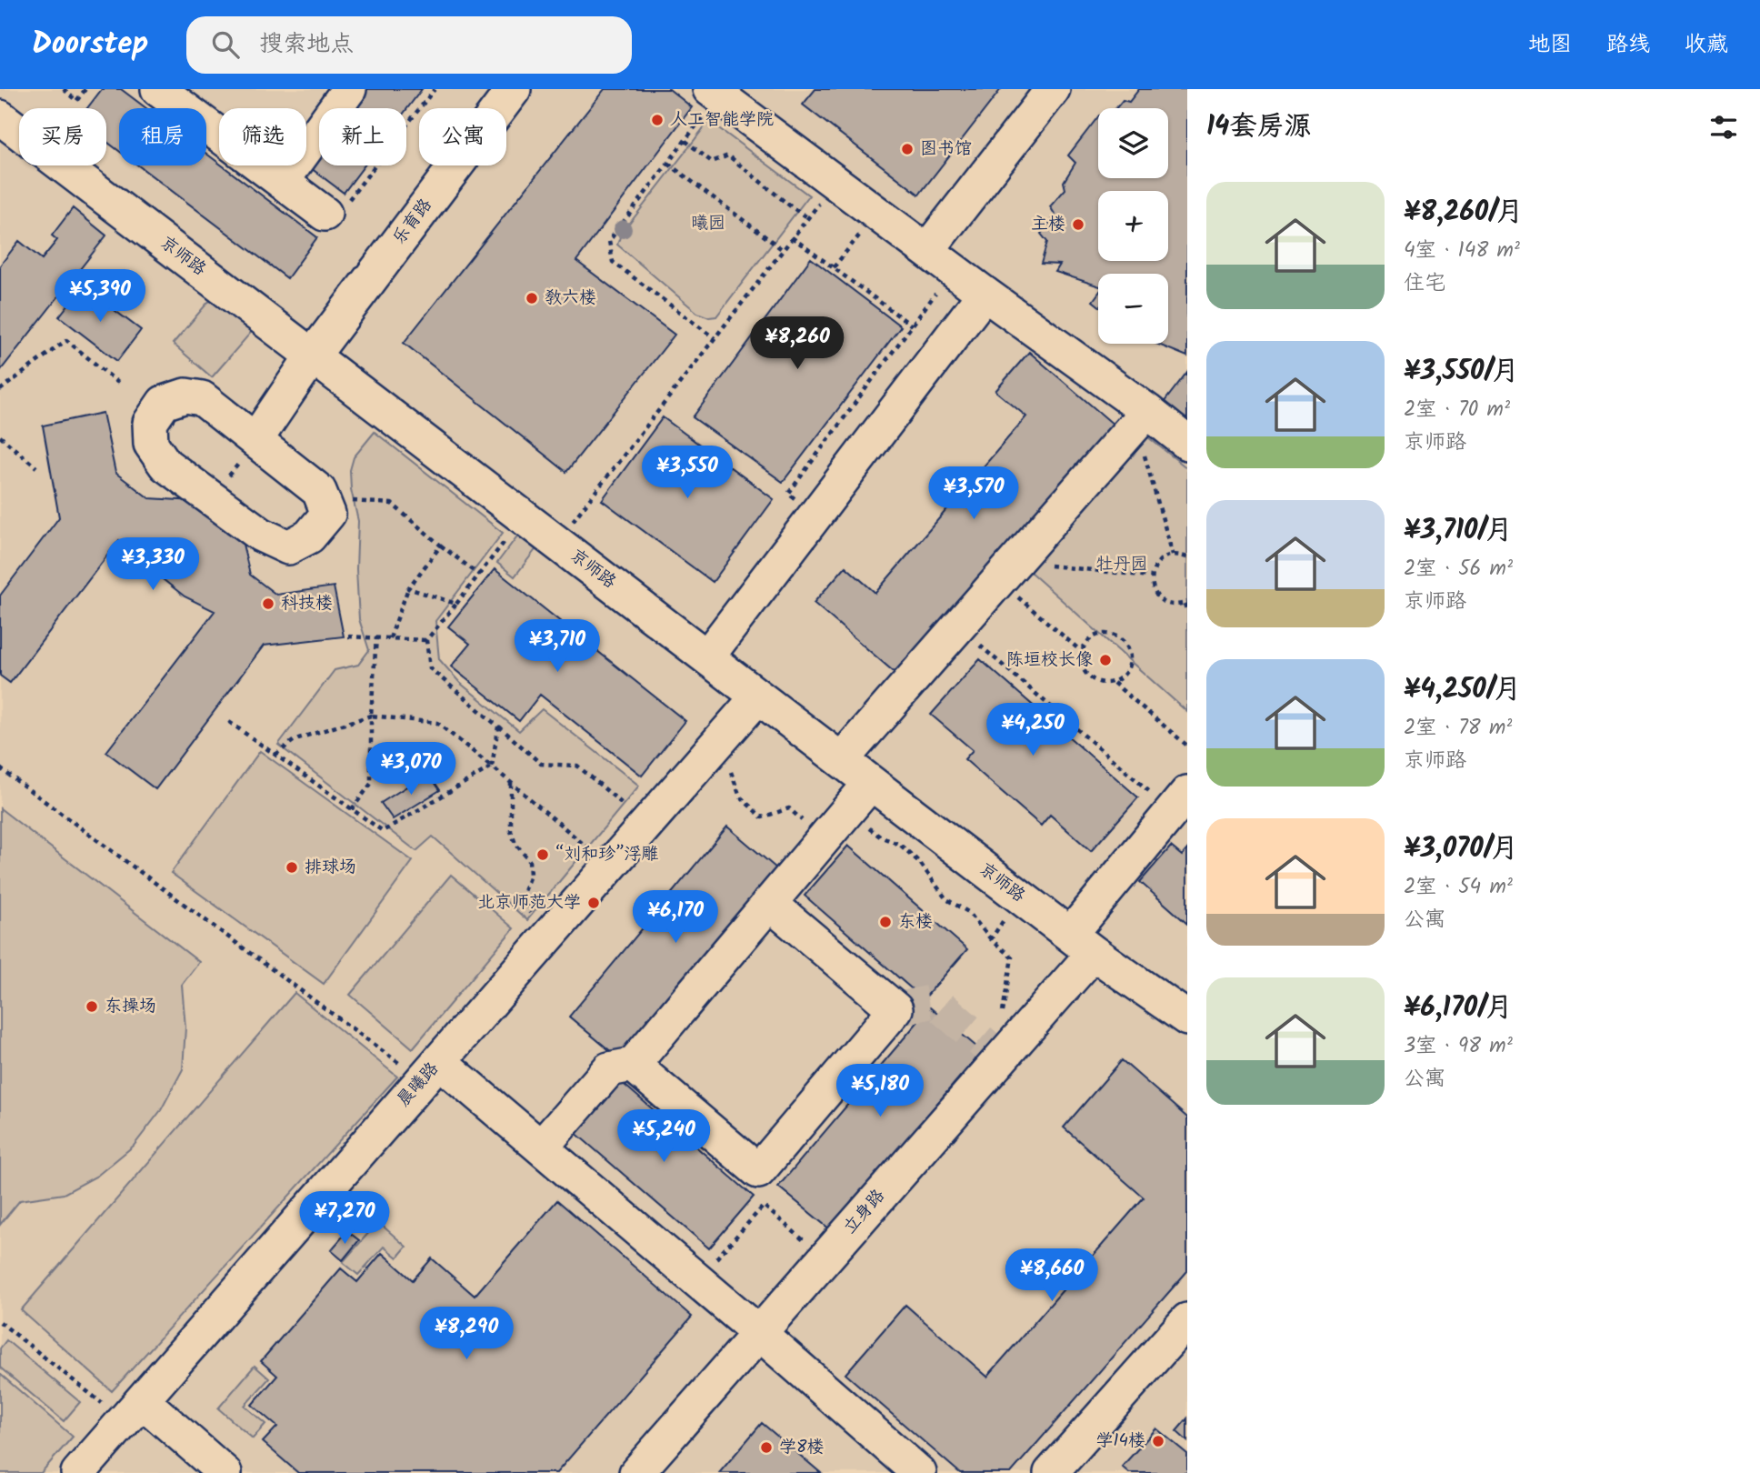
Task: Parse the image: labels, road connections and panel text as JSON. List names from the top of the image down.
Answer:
{
  "streets": {
    "street": [
      "乐育路",
      "京师路",
      "晨曦路",
      "立身路"
    ]
  },
  "crossings": [
    ["乐育路", "京师路"],
    ["京师路", "晨曦路"],
    ["京师路", "立身路"]
  ],
  "parks": ["曦园", "牡丹园"],
  "places": [
    "人工智能学院",
    "图书馆",
    "主楼",
    "教六楼",
    "科技楼",
    "陈垣校长像",
    "“刘和珍”浮雕",
    "排球场",
    "北京师范大学",
    "东楼",
    "东操场",
    "学14楼",
    "学8楼"
  ],
  "page": {
    "header": "Doorstep",
    "search": "搜索地点",
    "nav": ["地图", "路线", "收藏"],
    "heading": "14套房源",
    "map_buttons": ["+", "−"],
    "chip": [
      "买房",
      "租房",
      "筛选",
      "新上",
      "公寓"
    ],
    "list": [
      {
        "name": "¥8,260/月",
        "note": "4室 · 148 m² · 住宅"
      },
      {
        "name": "¥3,550/月",
        "note": "2室 · 70 m² · 京师路"
      },
      {
        "name": "¥3,710/月",
        "note": "2室 · 56 m² · 京师路"
      },
      {
        "name": "¥4,250/月",
        "note": "2室 · 78 m² · 京师路"
      },
      {
        "name": "¥3,070/月",
        "note": "2室 · 54 m² · 公寓"
      },
      {
        "name": "¥6,170/月",
        "note": "3室 · 98 m² · 公寓"
      }
    ],
    "price": [
      "¥5,390",
      "¥8,260",
      "¥3,550",
      "¥3,570",
      "¥3,330",
      "¥3,710",
      "¥4,250",
      "¥3,070",
      "¥6,170",
      "¥5,180",
      "¥5,240",
      "¥7,270",
      "¥8,660",
      "¥8,290"
    ]
  }
}
